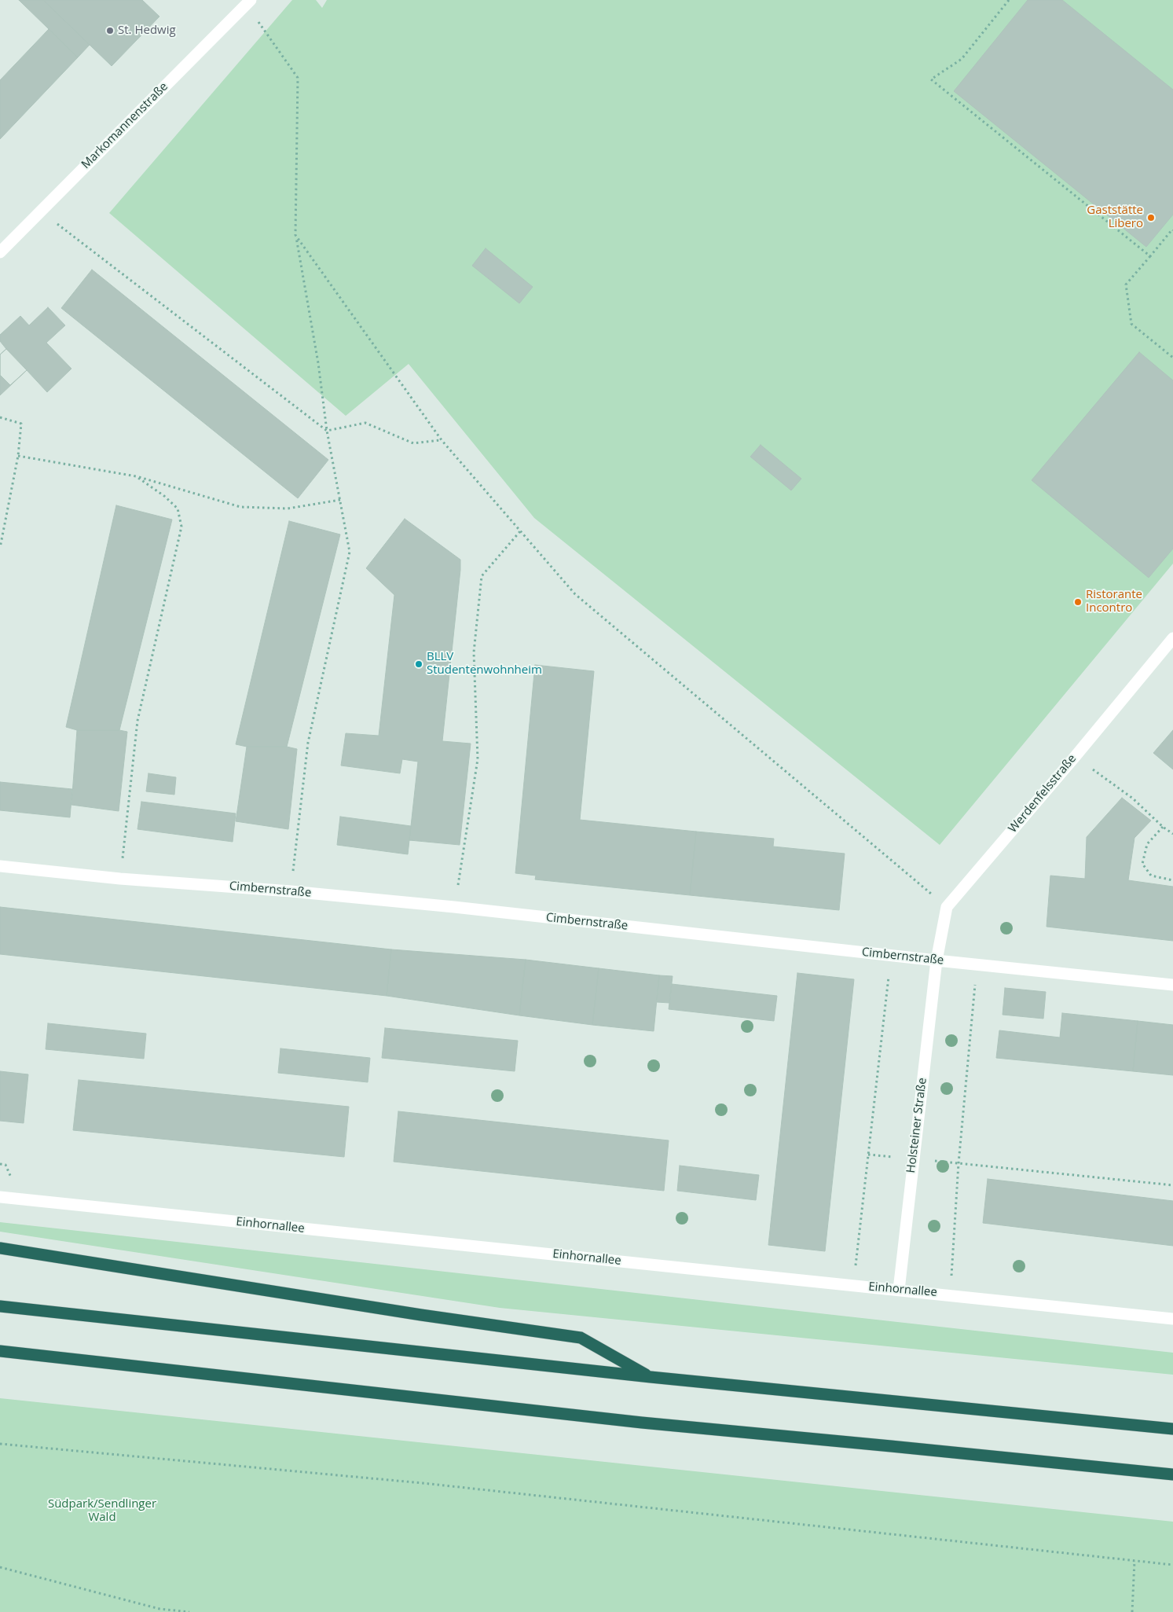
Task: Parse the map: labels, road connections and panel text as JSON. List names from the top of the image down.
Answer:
{
  "streets": {
    "street": [
      "Markomannenstraße",
      "Werdenfelsstraße",
      "Cimbernstraße",
      "Holsteiner Straße",
      "Einhornallee"
    ]
  },
  "crossings": [
    ["Werdenfelsstraße", "Cimbernstraße"],
    ["Werdenfelsstraße", "Holsteiner Straße"],
    ["Cimbernstraße", "Holsteiner Straße"],
    ["Holsteiner Straße", "Einhornallee"]
  ],
  "parks": ["Südpark/Sendlinger Wald"],
  "places": [
    "St. Hedwig",
    "Gaststätte Libero",
    "Ristorante Incontro",
    "BLLV Studentenwohnheim"
  ]
}
